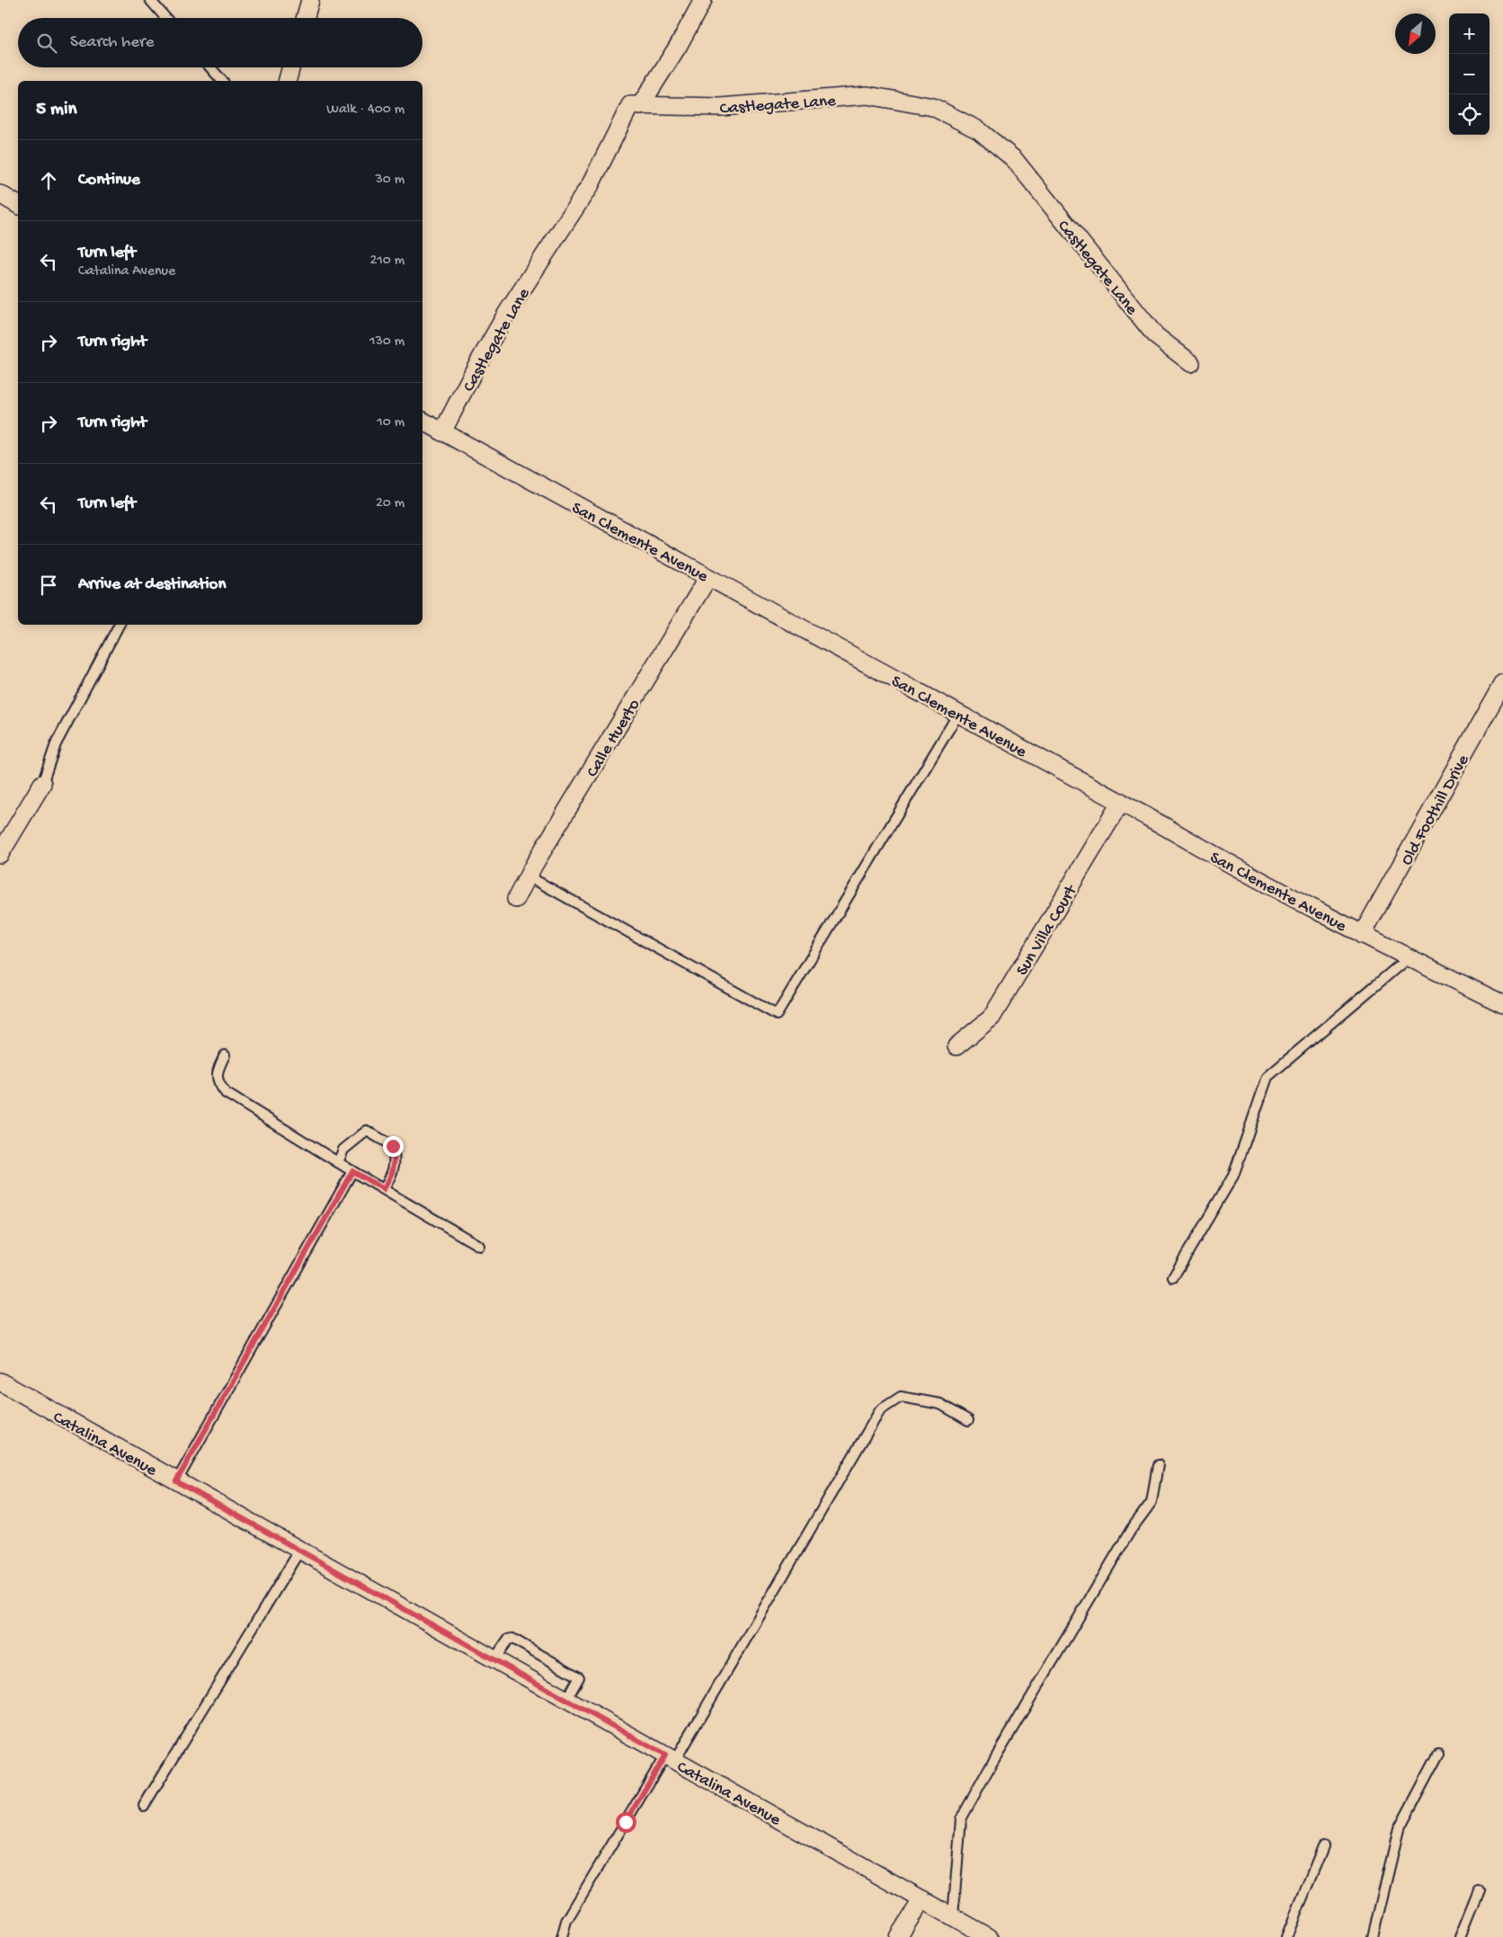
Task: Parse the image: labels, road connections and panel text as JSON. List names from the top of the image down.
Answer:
{
  "streets": {
    "street": [
      "Castlegate Lane",
      "San Clemente Avenue",
      "Calle Huerto",
      "Old Foothill Drive",
      "Sun Villa Court",
      "Catalina Avenue"
    ]
  },
  "crossings": [
    ["Castlegate Lane", "San Clemente Avenue"],
    ["San Clemente Avenue", "Calle Huerto"],
    ["San Clemente Avenue", "Old Foothill Drive"],
    ["San Clemente Avenue", "Sun Villa Court"]
  ],
  "north": "bottom left",
  "page": {
    "map_buttons": ["+", "−"],
    "search": "Search here",
    "heading": ["5 min", "Walk · 400 m"],
    "list": [
      ["Continue", "30 m"],
      ["Turn left", "Catalina Avenue", "210 m"],
      ["Turn right", "130 m"],
      ["Turn right", "10 m"],
      ["Turn left", "20 m"],
      "Arrive at destination"
    ]
  }
}
